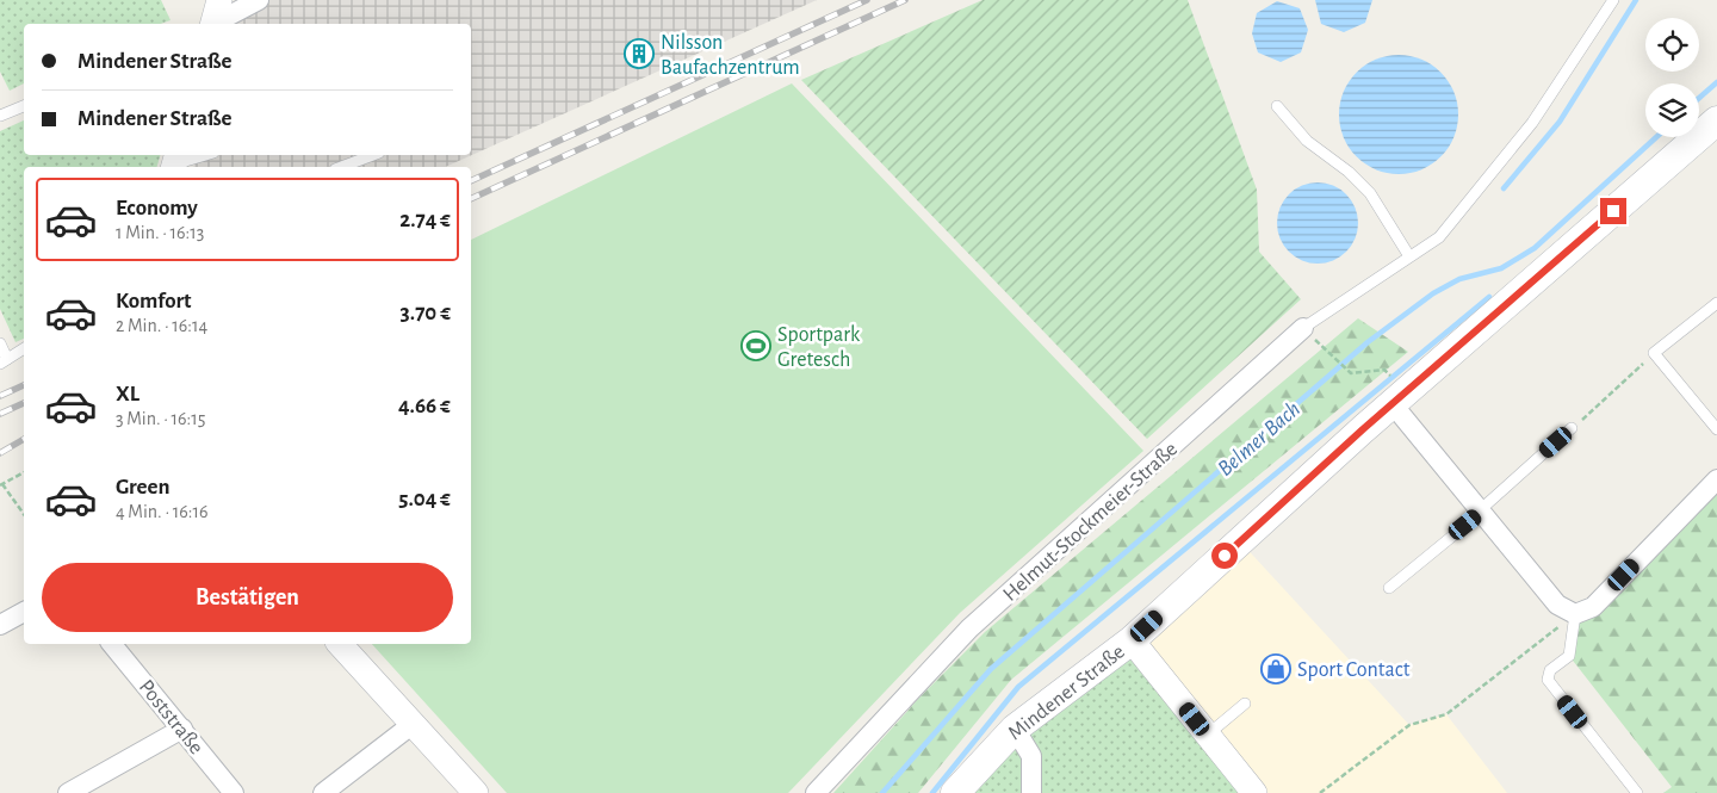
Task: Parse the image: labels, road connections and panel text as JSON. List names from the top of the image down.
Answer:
{
  "streets": {
    "main road": ["Mindener Straße"],
    "street": ["Helmut-Stockmeier-Straße", "Poststraße"]
  },
  "water": ["Belmer Bach"],
  "places": {
    "building": ["Nilsson Baufachzentrum"],
    "sports": ["Sportpark Gretesch"],
    "shop": ["Sport Contact"]
  },
  "page": {
    "banner": ["Mindener Straße", "Mindener Straße"],
    "list": [
      {
        "name": "Economy",
        "note": "1 Min. · 16:13",
        "value": "2.74 €"
      },
      {
        "name": "Komfort",
        "note": "2 Min. · 16:14",
        "value": "3.70 €"
      },
      {
        "name": "XL",
        "note": "3 Min. · 16:15",
        "value": "4.66 €"
      },
      {
        "name": "Green",
        "note": "4 Min. · 16:16",
        "value": "5.04 €"
      }
    ],
    "buttons": "Bestätigen"
  }
}
